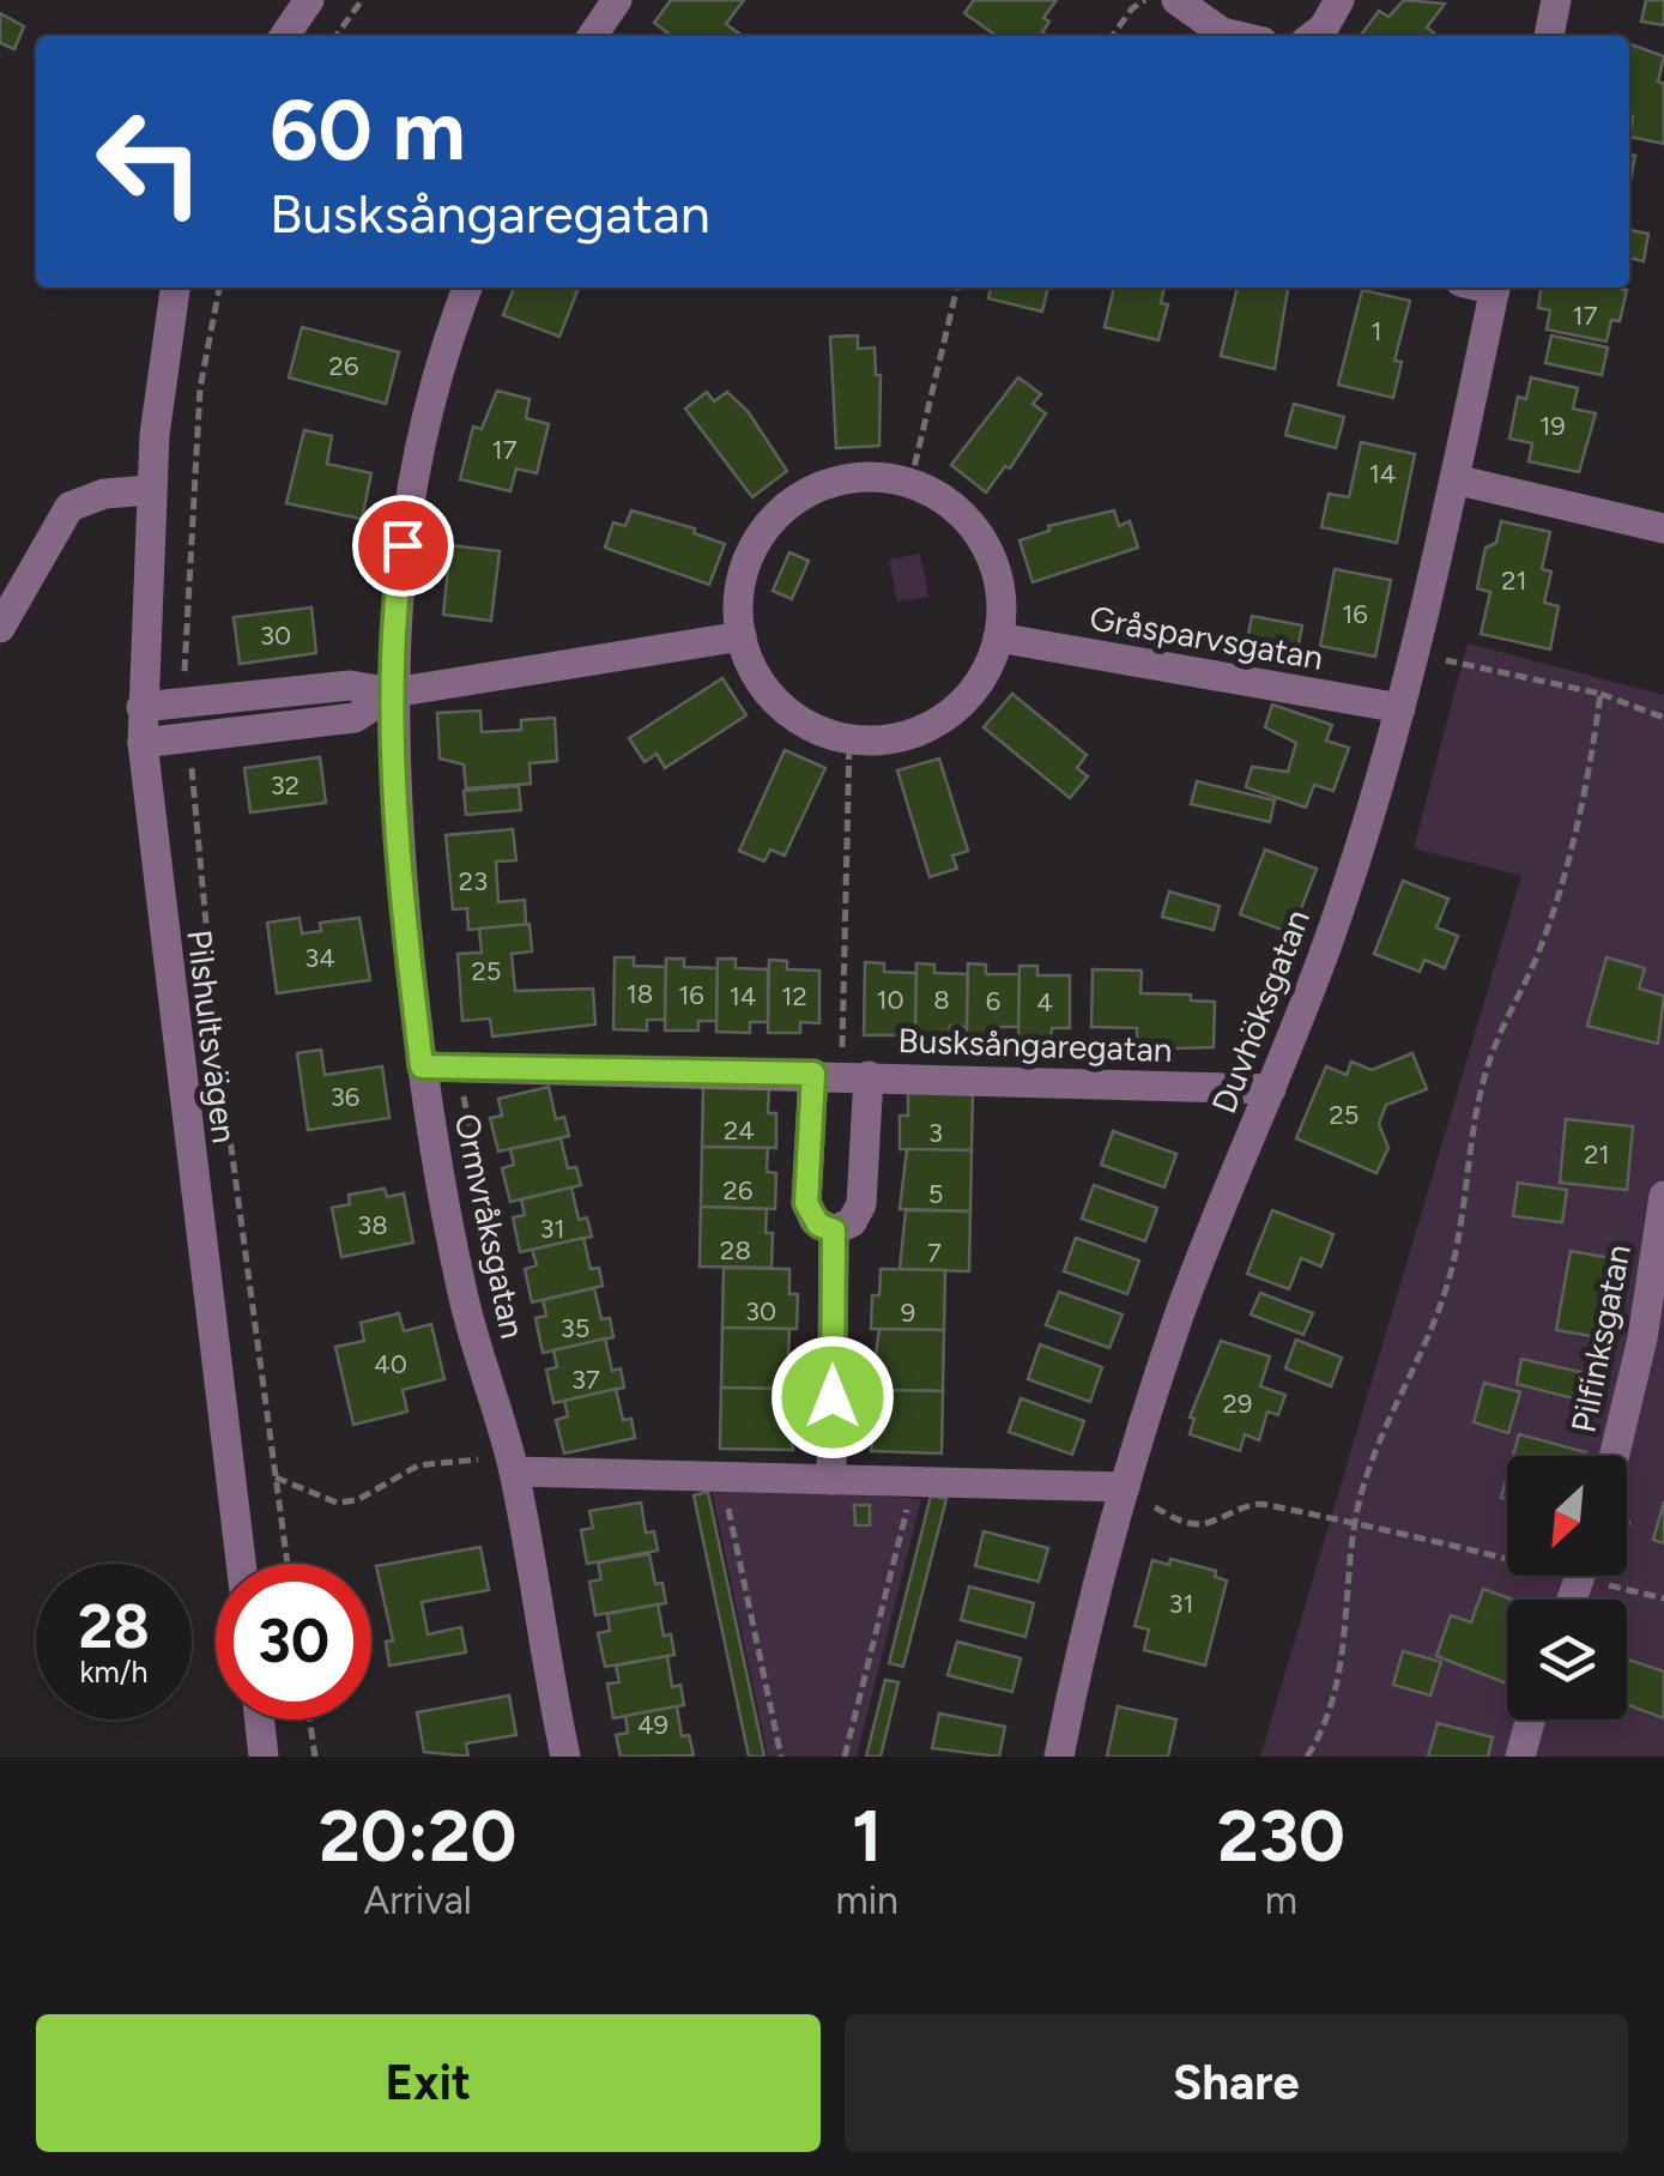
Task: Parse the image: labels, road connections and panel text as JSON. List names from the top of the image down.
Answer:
{
  "streets": {
    "street": [
      "Gråsparvsgatan",
      "Duvhöksgatan",
      "Pilshultsvägen",
      "Busksångaregatan",
      "Ormvråksgatan",
      "Pilfinksgatan"
    ]
  },
  "crossings": [
    ["Gråsparvsgatan", "Duvhöksgatan"],
    ["Duvhöksgatan", "Busksångaregatan"],
    ["Busksångaregatan", "Ormvråksgatan"]
  ],
  "house_numbers": [
    "17",
    "1",
    "26",
    "19",
    "17",
    "14",
    "21",
    "16",
    "30",
    "32",
    "23",
    "34",
    "25",
    "18",
    "16",
    "14",
    "12",
    "10",
    "8",
    "6",
    "4",
    "36",
    "25",
    "24",
    "3",
    "21",
    "26",
    "5",
    "38",
    "31",
    "28",
    "7",
    "30",
    "9",
    "35",
    "40",
    "37",
    "29",
    "31",
    "49"
  ],
  "north": "bottom left",
  "page": {
    "turn": ["60 m", "Busksångaregatan"],
    "speed": "28 km/h",
    "limit": "30",
    "eta": [
      "20:20",
      "Arrival",
      "1",
      "min",
      "230",
      "m"
    ],
    "buttons": ["Exit", "Share"]
  }
}
